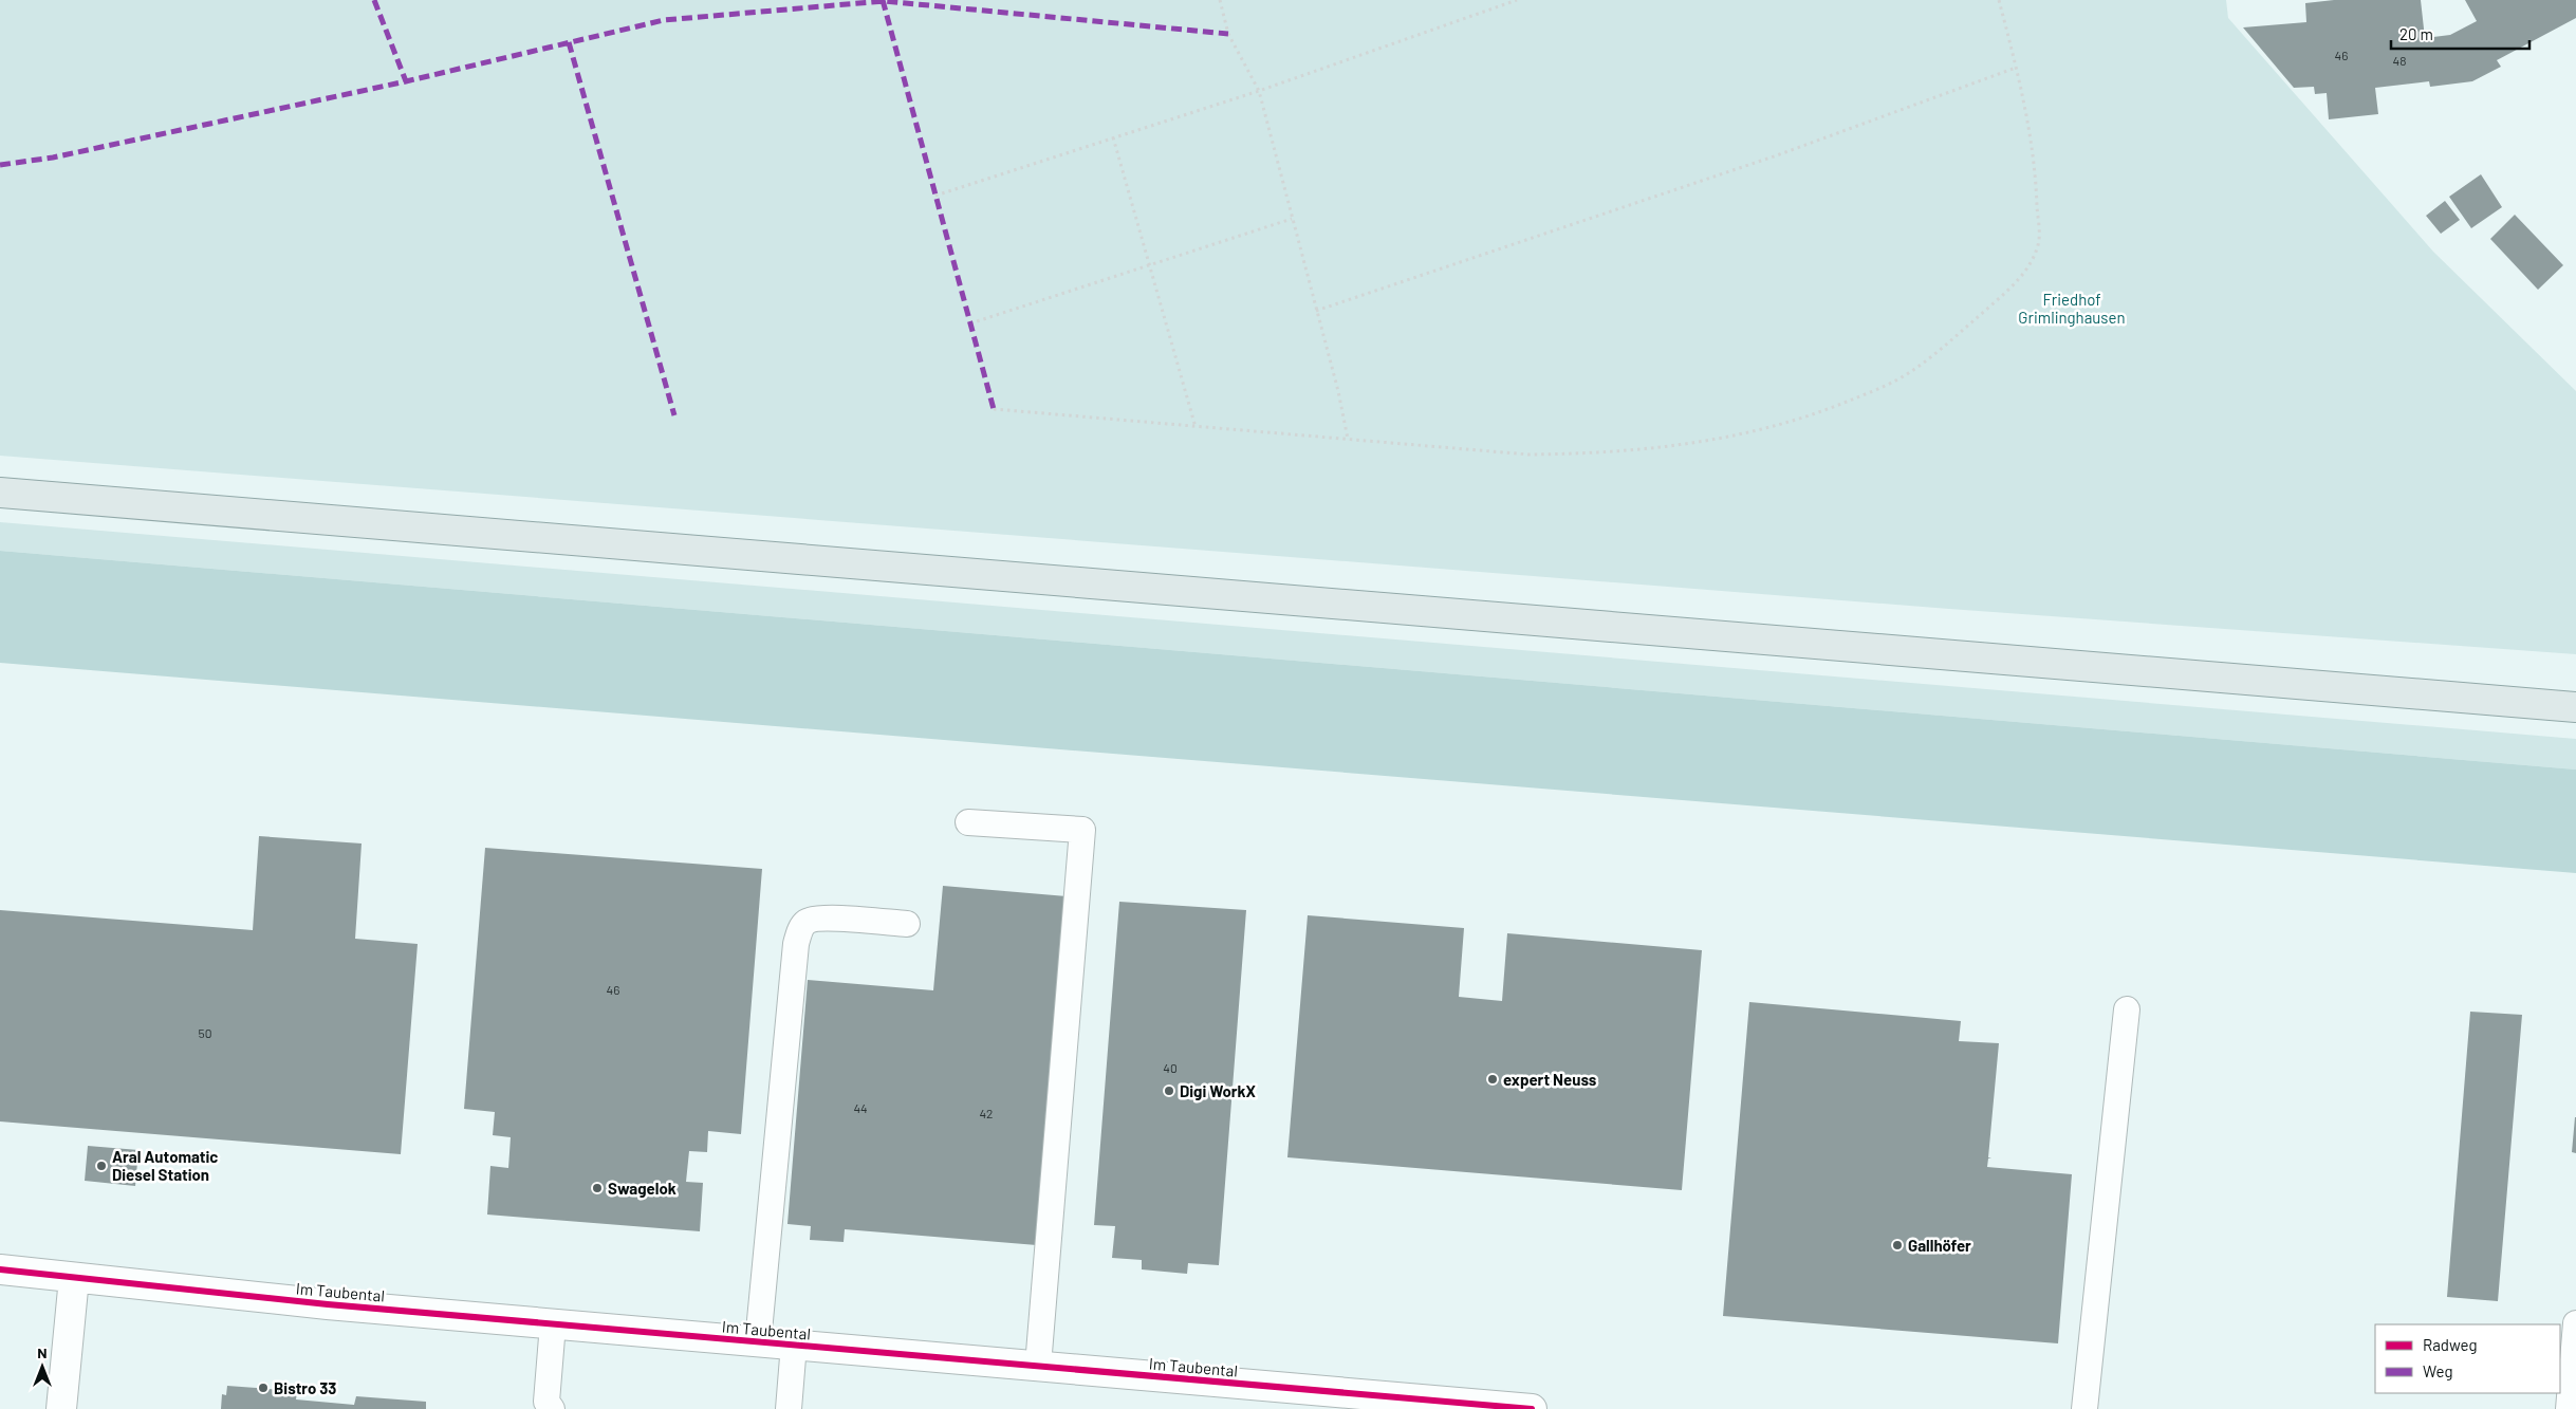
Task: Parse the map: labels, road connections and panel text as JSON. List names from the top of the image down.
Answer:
{
  "streets": {
    "street": ["Im Taubental"]
  },
  "parks": ["Friedhof Grimlinghausen"],
  "places": [
    "expert Neuss",
    "Digi WorkX",
    "Aral Automatic Diesel Station",
    "Swagelok",
    "Gallhöfer",
    "Bistro 33"
  ],
  "house_numbers": [
    "46",
    "48",
    "46",
    "50",
    "40",
    "44",
    "42"
  ],
  "legend": ["Radweg", "Weg"],
  "scale_bar": "20 m",
  "north": "top"
}
